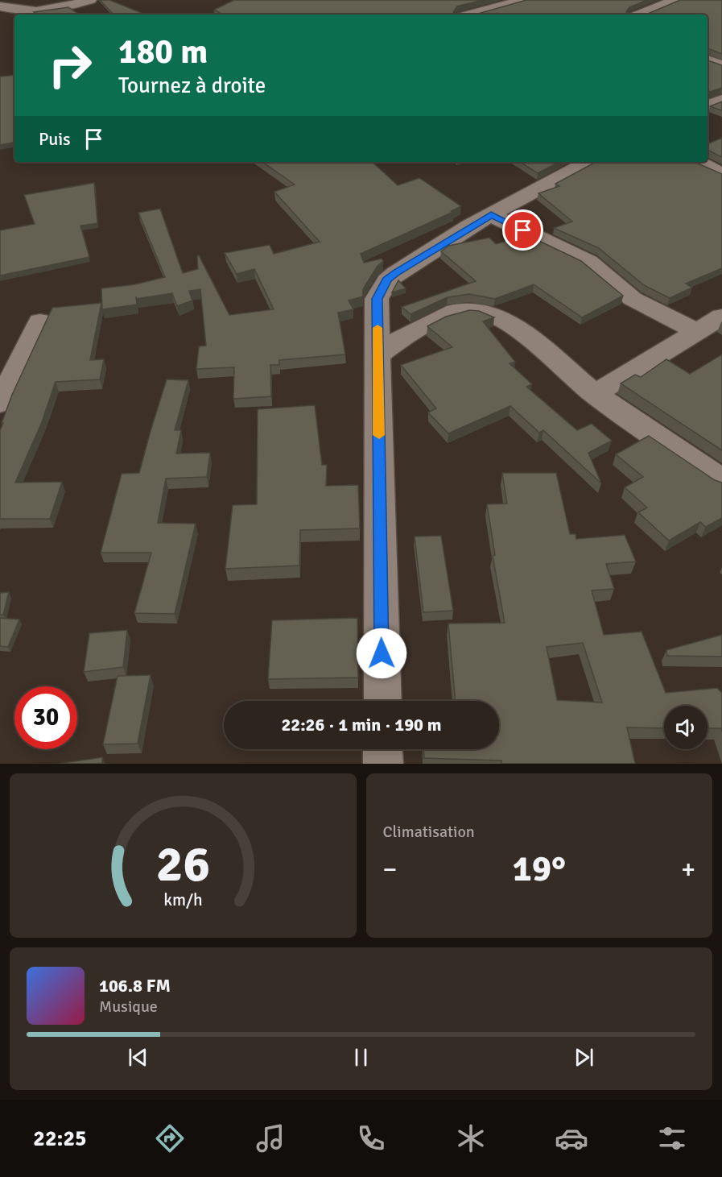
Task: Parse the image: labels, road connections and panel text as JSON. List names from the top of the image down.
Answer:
{
  "page": {
    "turn": ["180 m", "Tournez à droite"],
    "then": "Puis",
    "limit": "30",
    "trip": "22:26 · 1 min · 190 m",
    "tile": "Climatisation",
    "heat": ["−", "19°", "+"],
    "song": ["106.8 FM", "Musique"],
    "tabs": "22:25",
    "gauge": ["26", "km/h"]
  }
}
